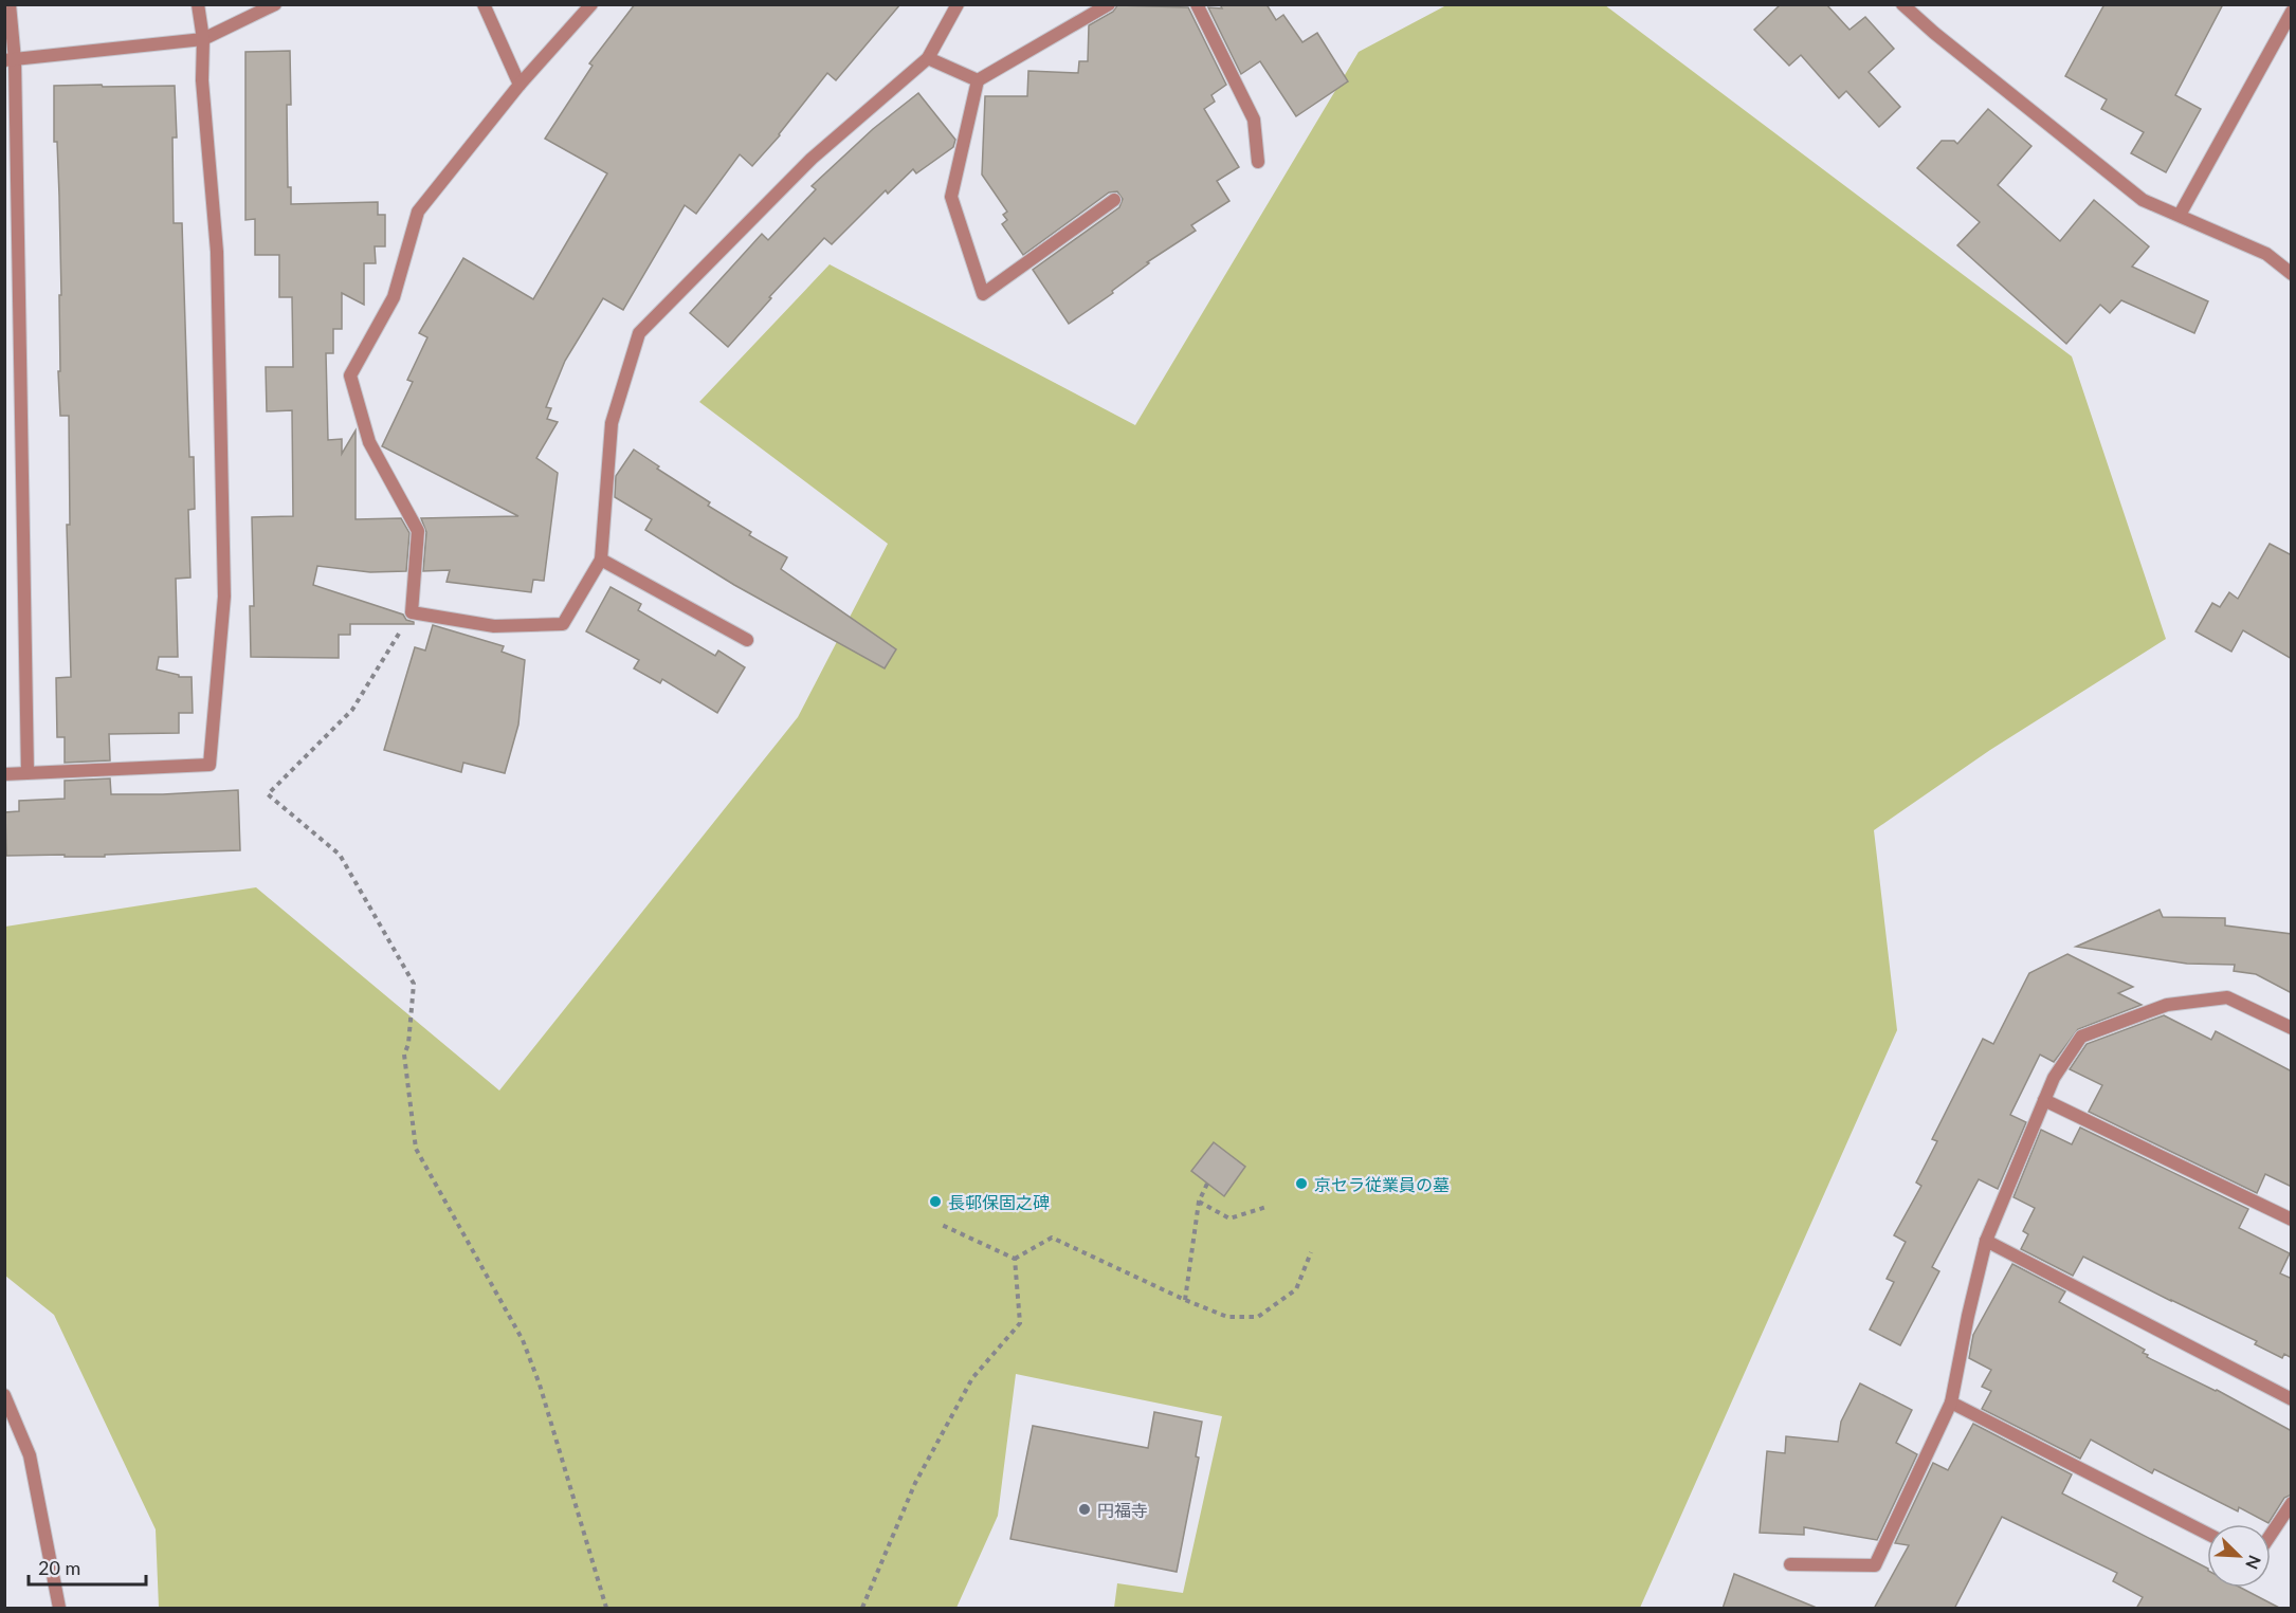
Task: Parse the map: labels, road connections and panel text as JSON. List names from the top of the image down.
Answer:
{
  "places": ["京セラ従業員の墓", "長邨保固之碑", "円福寺"],
  "scale_bar": "20 m",
  "north": "bottom right"
}
